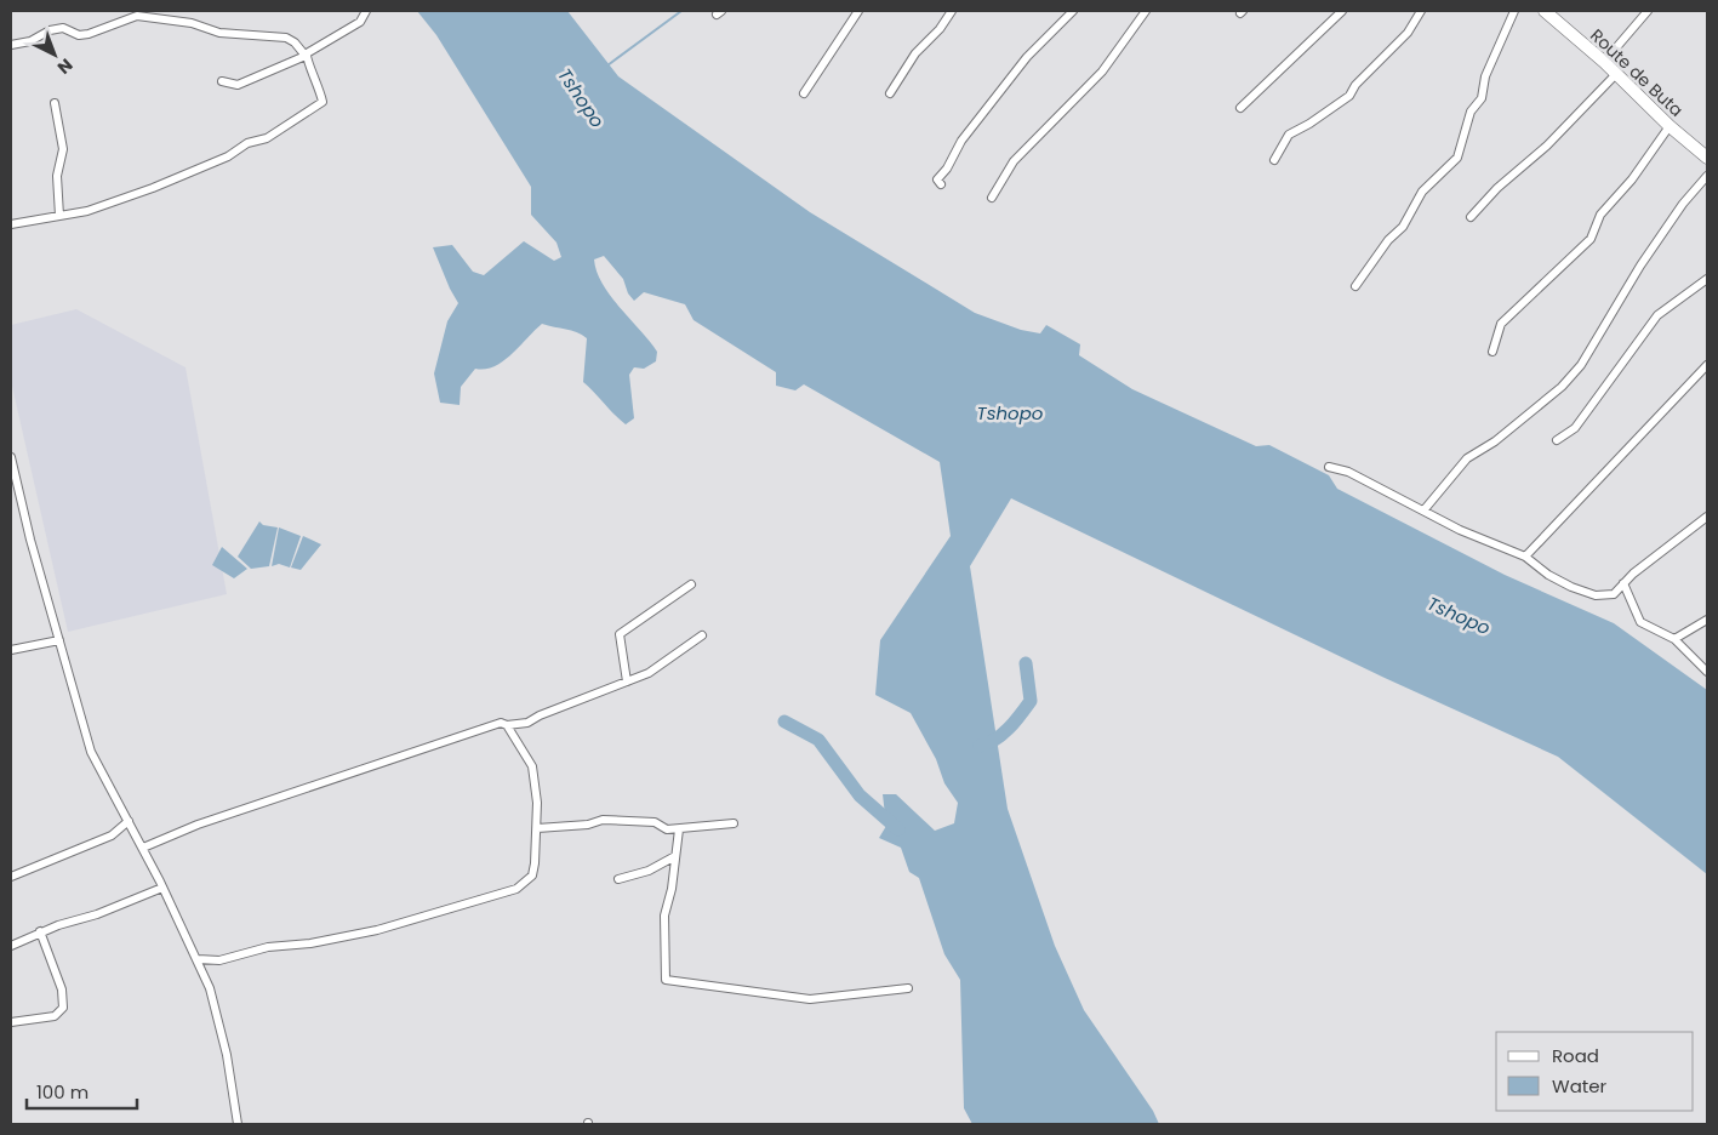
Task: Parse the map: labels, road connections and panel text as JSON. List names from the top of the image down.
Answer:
{
  "streets": {
    "highway": ["Route de Buta"]
  },
  "water": ["Tshopo"],
  "legend": ["Road", "Water"],
  "scale_bar": "100 m",
  "north": "bottom right"
}
